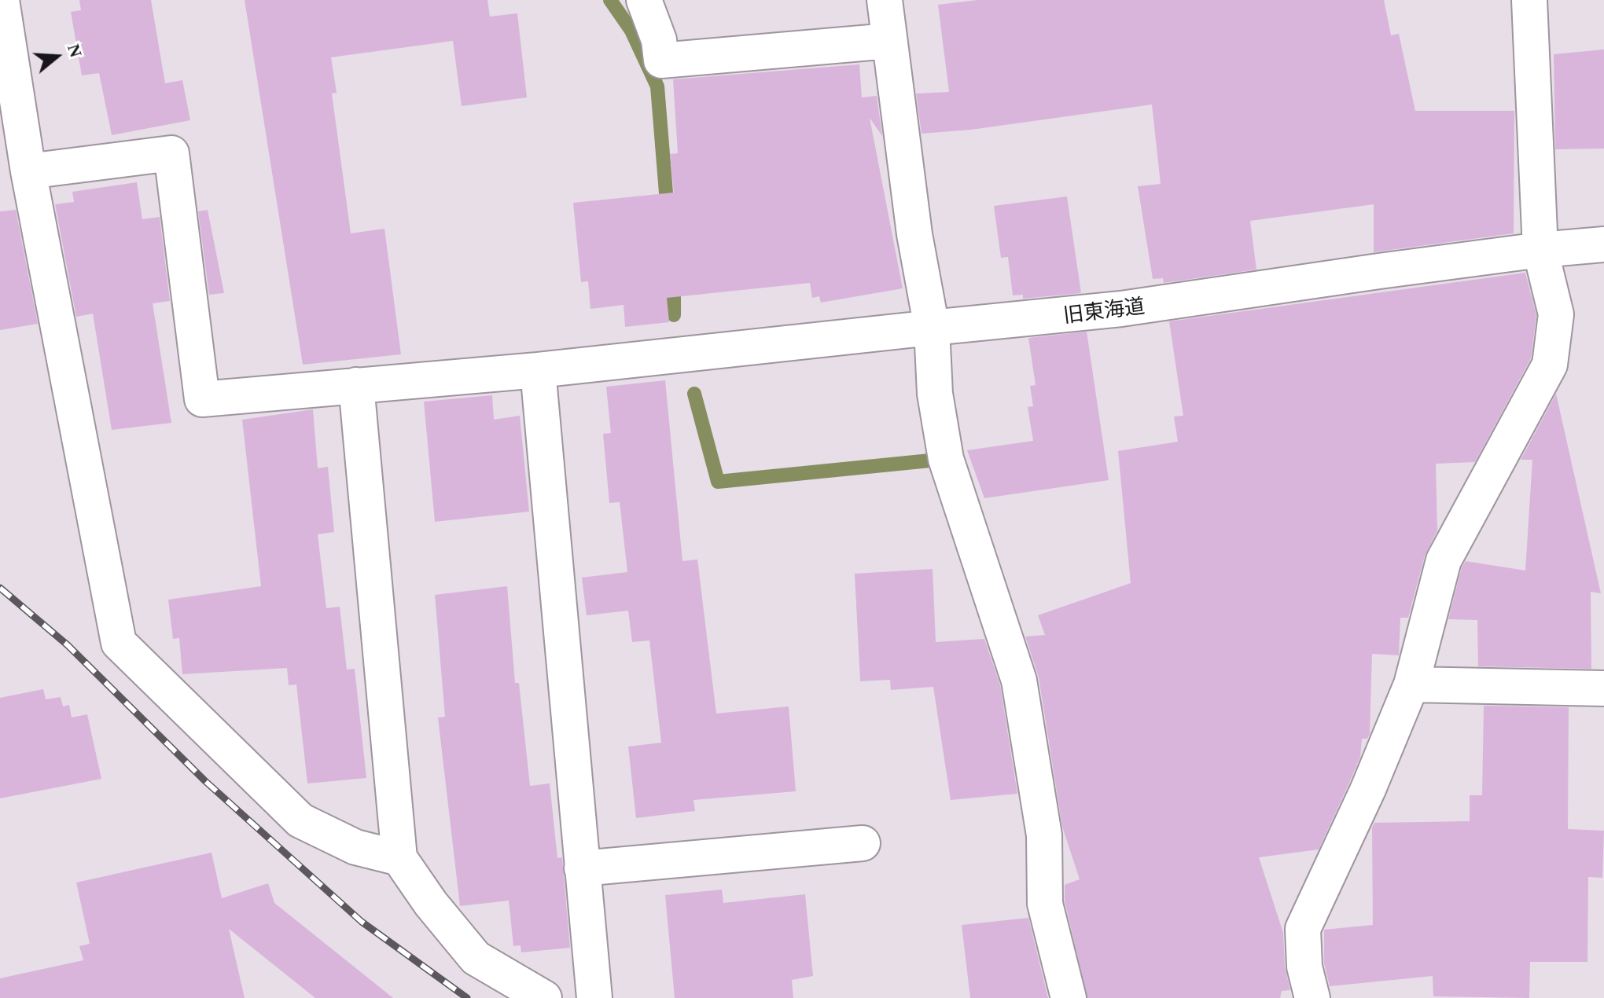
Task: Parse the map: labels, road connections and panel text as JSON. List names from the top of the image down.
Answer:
{
  "streets": {
    "street": ["旧東海道"]
  },
  "north": "right"
}
